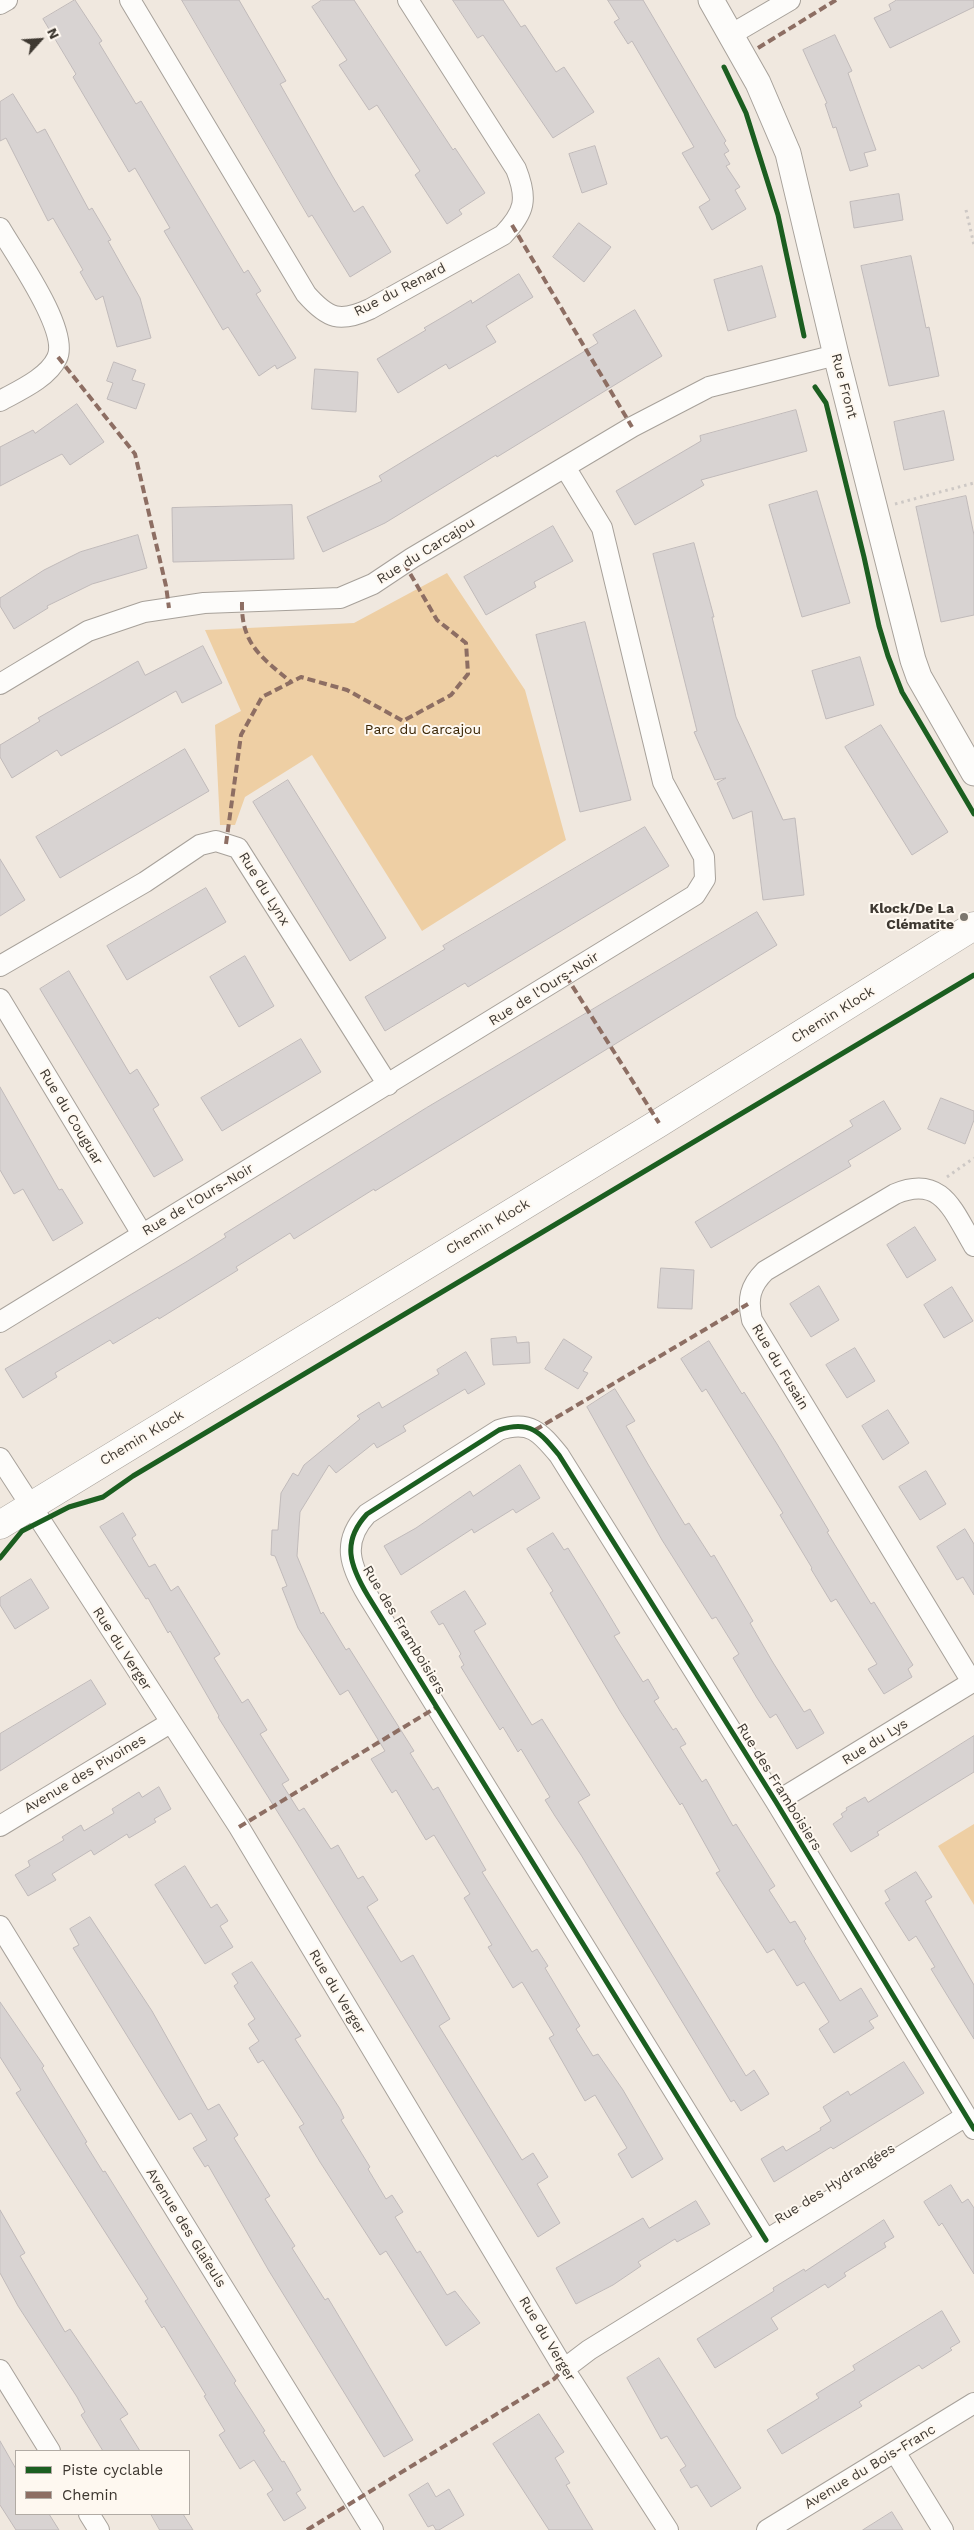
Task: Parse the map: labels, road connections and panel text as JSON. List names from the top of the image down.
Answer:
{
  "streets": {
    "main road": ["Chemin Klock"],
    "street": [
      "Rue du Renard",
      "Rue Front",
      "Rue du Carcajou",
      "Rue du Lynx",
      "Rue de l'Ours-Noir",
      "Rue du Couguar",
      "Rue du Fusain",
      "Rue des Framboisiers",
      "Rue du Verger",
      "Rue du Lys",
      "Avenue des Pivoines",
      "Rue des Hydrangées",
      "Avenue des Glaïeuls",
      "Avenue du Bois-Franc"
    ]
  },
  "crossings": [
    ["Rue Front", "Rue du Carcajou"],
    ["Rue du Carcajou", "Rue de l'Ours-Noir"],
    ["Rue du Lynx", "Rue de l'Ours-Noir"],
    ["Rue de l'Ours-Noir", "Rue du Couguar"],
    ["Chemin Klock", "Rue du Verger"],
    ["Rue du Fusain", "Rue du Lys"],
    ["Rue des Framboisiers", "Rue du Lys"],
    ["Rue des Framboisiers", "Rue des Hydrangées"],
    ["Rue du Verger", "Avenue des Pivoines"],
    ["Rue du Verger", "Rue des Hydrangées"]
  ],
  "parks": ["Parc du Carcajou"],
  "places": ["Klock/De La Clématite"],
  "legend": ["Piste cyclable", "Chemin"],
  "north": "top right"
}
